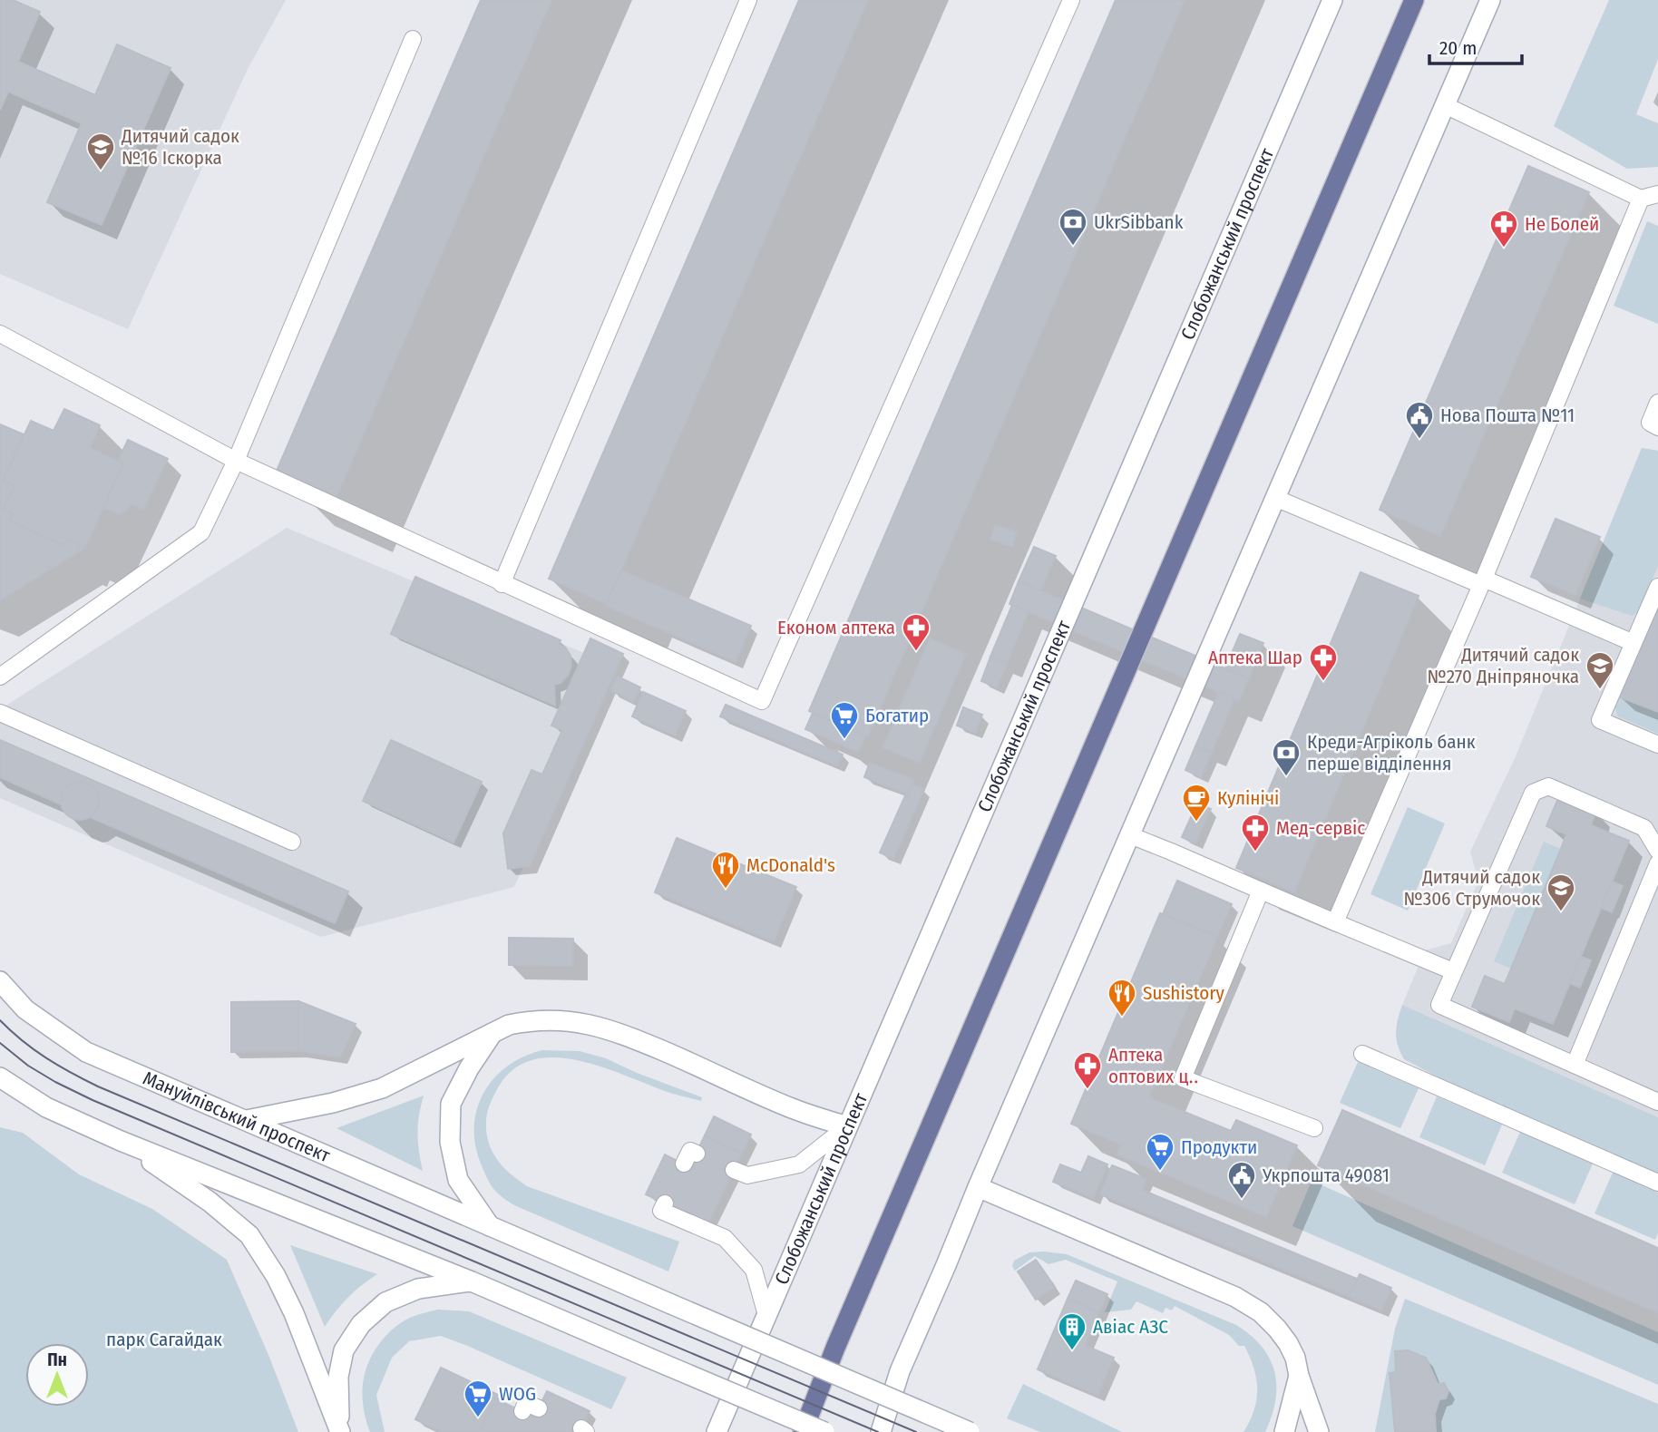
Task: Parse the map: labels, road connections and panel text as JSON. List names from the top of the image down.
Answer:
{
  "streets": {
    "main road": ["Слобожанський проспект", "Мануйлівський проспект"]
  },
  "parks": ["парк Сагайдак"],
  "places": {
    "school or university": ["Дитячий садок №16 Іскорка", "Дитячий садок №270 Дніпряночка", "Дитячий садок №306 Струмочок"],
    "bank": ["UkrSibbank", "Креди-Агріколь банк перше відділення"],
    "pharmacy": [
      "Не Болей",
      "Економ аптека",
      "Аптека Шар",
      "Мед-сервіс",
      "Аптека оптових ц‥"
    ],
    "public building": ["Нова Пошта №11", "Укрпошта 49081"],
    "supermarket": ["Богатир", "Продукти", "WOG"],
    "cafe": ["Кулінічі"],
    "restaurant": ["McDonald's", "Sushistory"],
    "building": ["Авіас АЗС"]
  },
  "scale_bar": "20 m",
  "north": "top"
}
